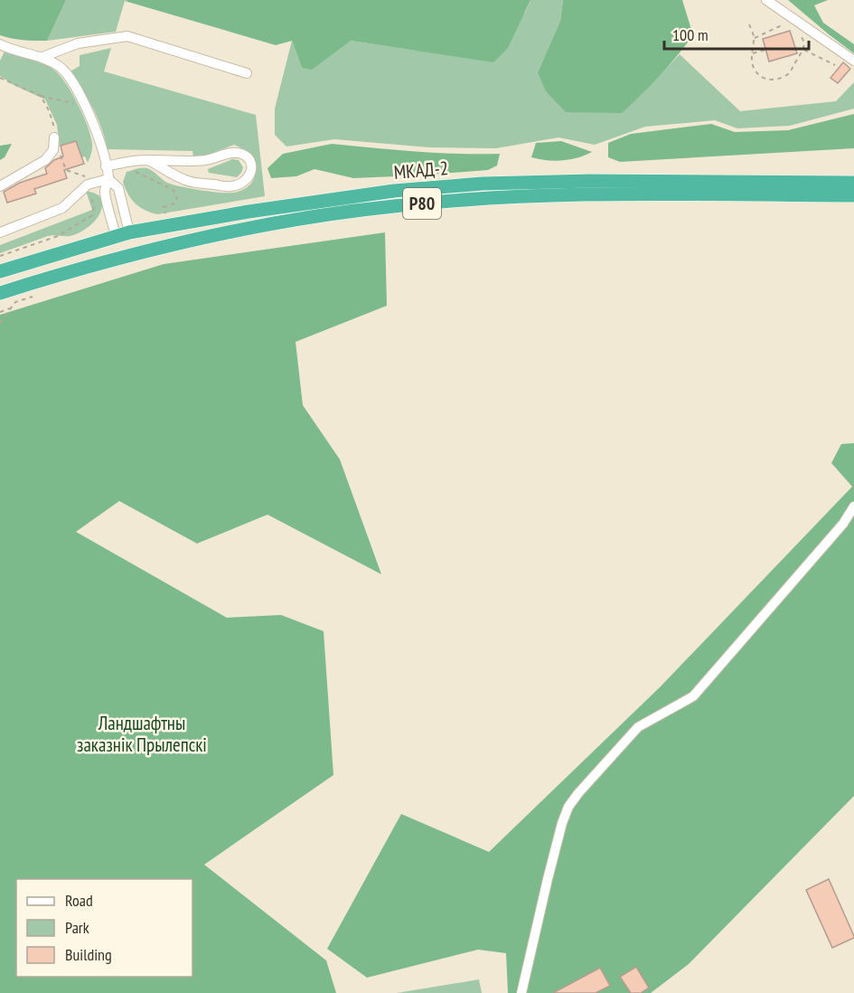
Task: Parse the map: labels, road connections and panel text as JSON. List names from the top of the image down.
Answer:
{
  "streets": {
    "highway": ["МКАД-2", "Р80"]
  },
  "parks": ["Ландшафтны заказнік Прылепскі"],
  "legend": ["Road", "Park", "Building"],
  "scale_bar": "100 m"
}
